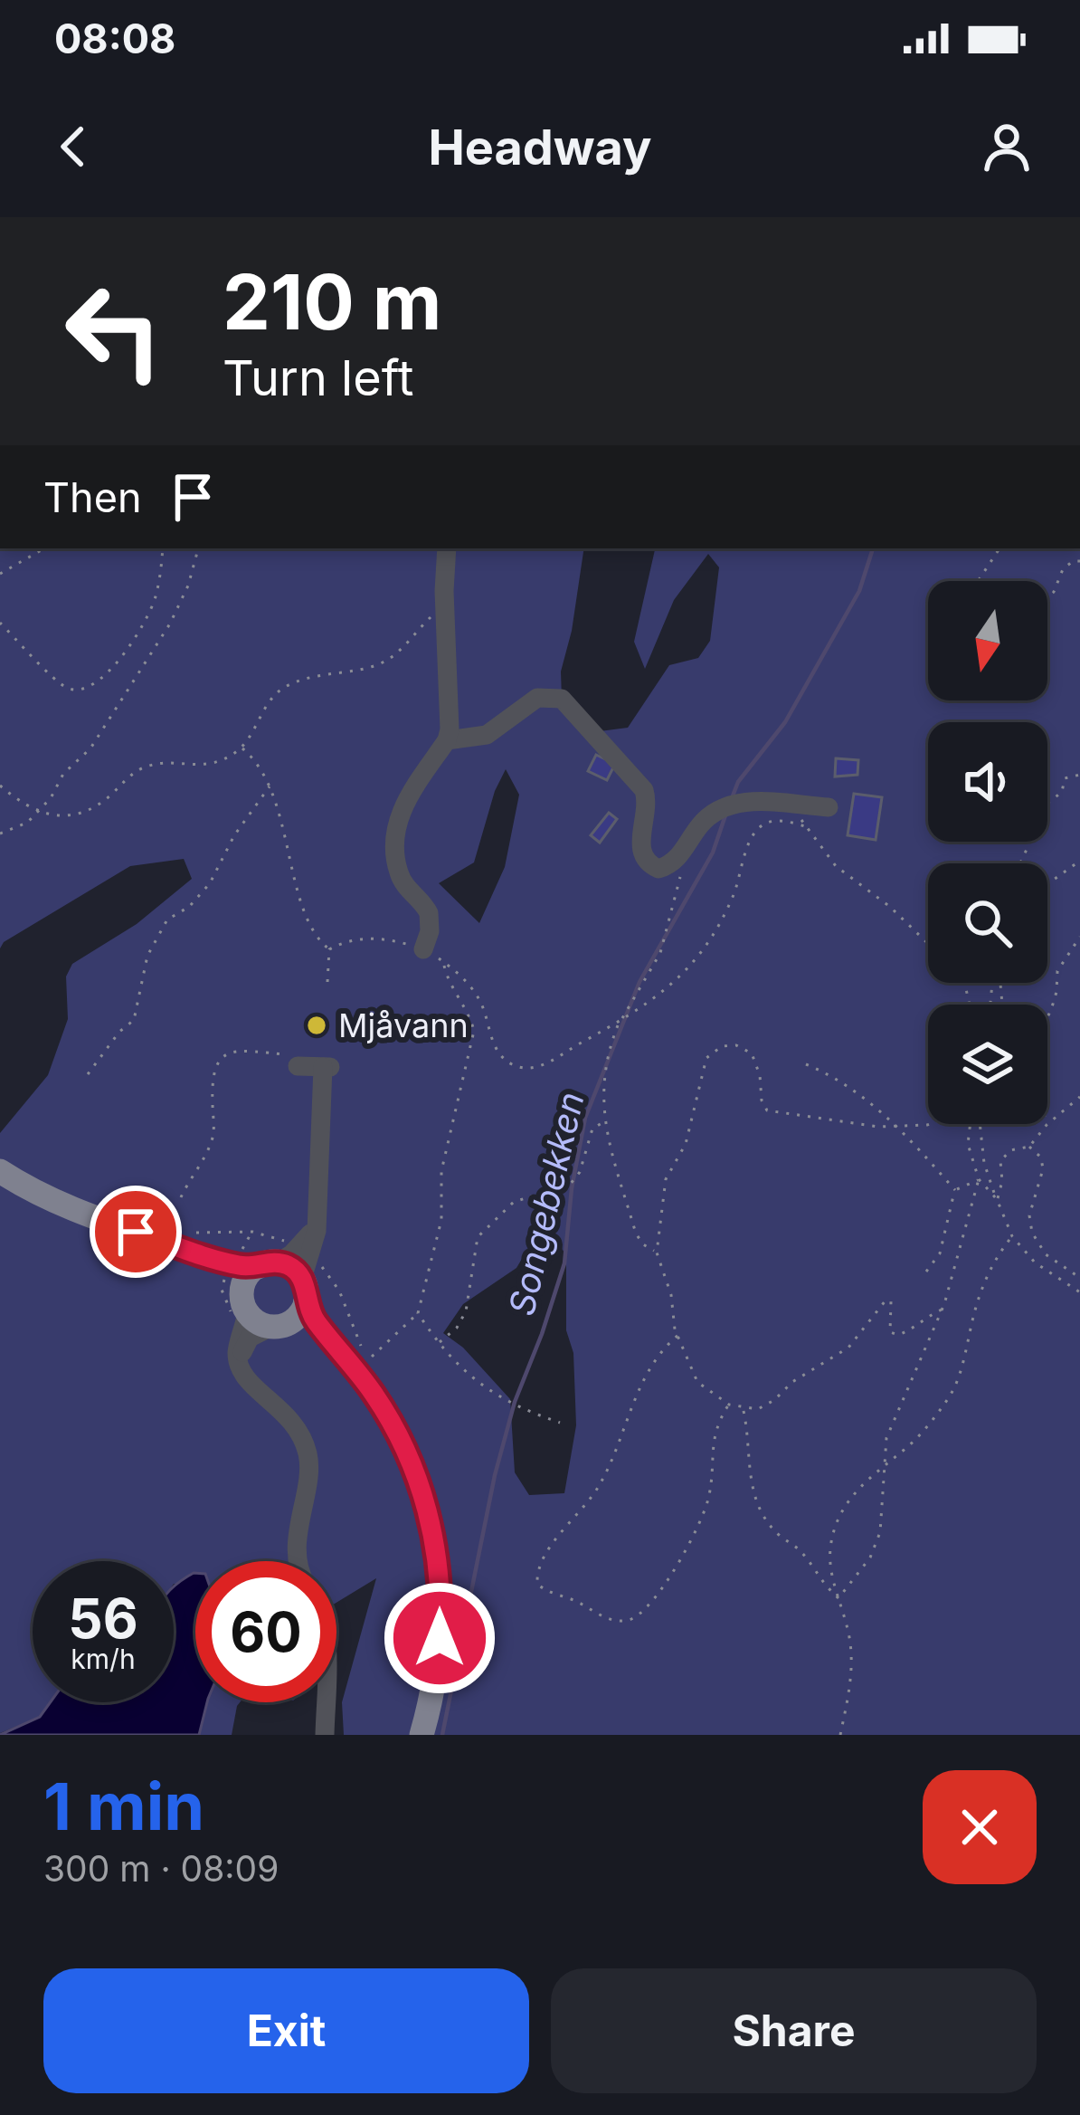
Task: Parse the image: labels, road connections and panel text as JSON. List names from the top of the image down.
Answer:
{
  "water": ["Songebekken"],
  "places": ["Mjåvann"],
  "north": "bottom",
  "page": {
    "status": "08:08",
    "header": "Headway",
    "turn": ["210 m", "Turn left"],
    "then": "Then",
    "speed": "56 km/h",
    "limit": "60",
    "heading": ["1 min", "300 m · 08:09"],
    "buttons": ["Exit", "Share"]
  }
}
